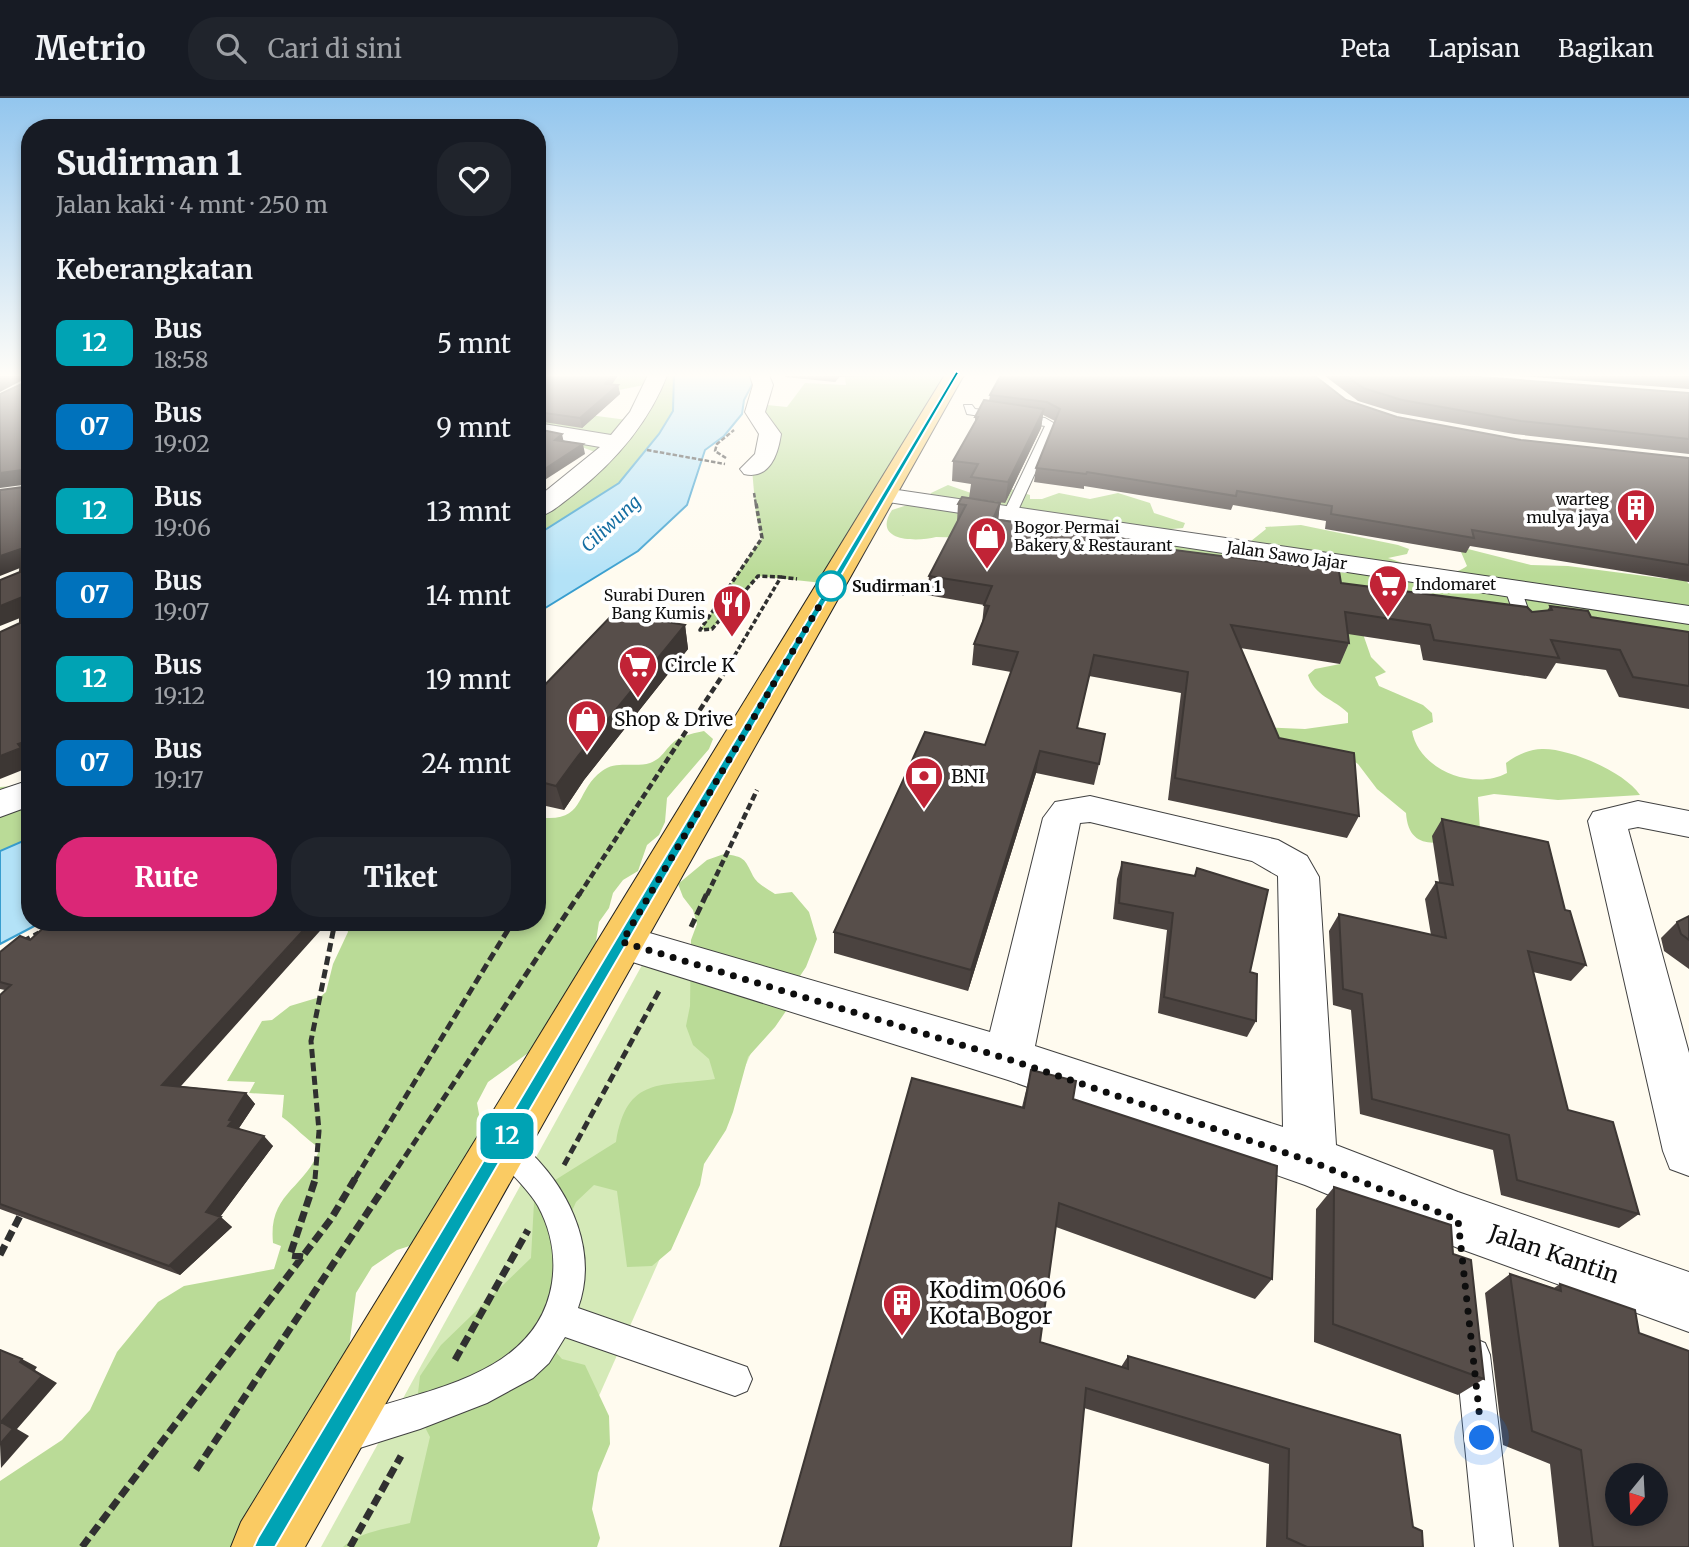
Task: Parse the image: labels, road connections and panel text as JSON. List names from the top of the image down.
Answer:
{
  "streets": {
    "street": ["Jalan Sawo Jajar", "Jalan Kantin"]
  },
  "water": ["Ciliwung"],
  "places": {
    "building": ["warteg mulya jaya", "Kodim 0606 Kota Bogor"],
    "shop": ["Bogor Permai Bakery & Restaurant", "Shop & Drive"],
    "other": ["Sudirman 1"],
    "supermarket": ["Indomaret", "Circle K"],
    "restaurant": ["Surabi Duren Bang Kumis"],
    "bank": ["BNI"]
  },
  "lines": ["bus line 12"],
  "north": "bottom",
  "page": {
    "header": "Metrio",
    "search": "Cari di sini",
    "nav": ["Peta", "Lapisan", "Bagikan"],
    "on_map": "12",
    "heading": [
      ["Sudirman 1", "Jalan kaki · 4 mnt · 250 m"],
      "Keberangkatan"
    ],
    "list": [
      {
        "mark": "12",
        "name": "Bus",
        "note": "18:58",
        "value": "5 mnt"
      },
      {
        "mark": "07",
        "name": "Bus",
        "note": "19:02",
        "value": "9 mnt"
      },
      {
        "mark": "12",
        "name": "Bus",
        "note": "19:06",
        "value": "13 mnt"
      },
      {
        "mark": "07",
        "name": "Bus",
        "note": "19:07",
        "value": "14 mnt"
      },
      {
        "mark": "12",
        "name": "Bus",
        "note": "19:12",
        "value": "19 mnt"
      },
      {
        "mark": "07",
        "name": "Bus",
        "note": "19:17",
        "value": "24 mnt"
      }
    ],
    "buttons": ["Rute", "Tiket"]
  }
}
